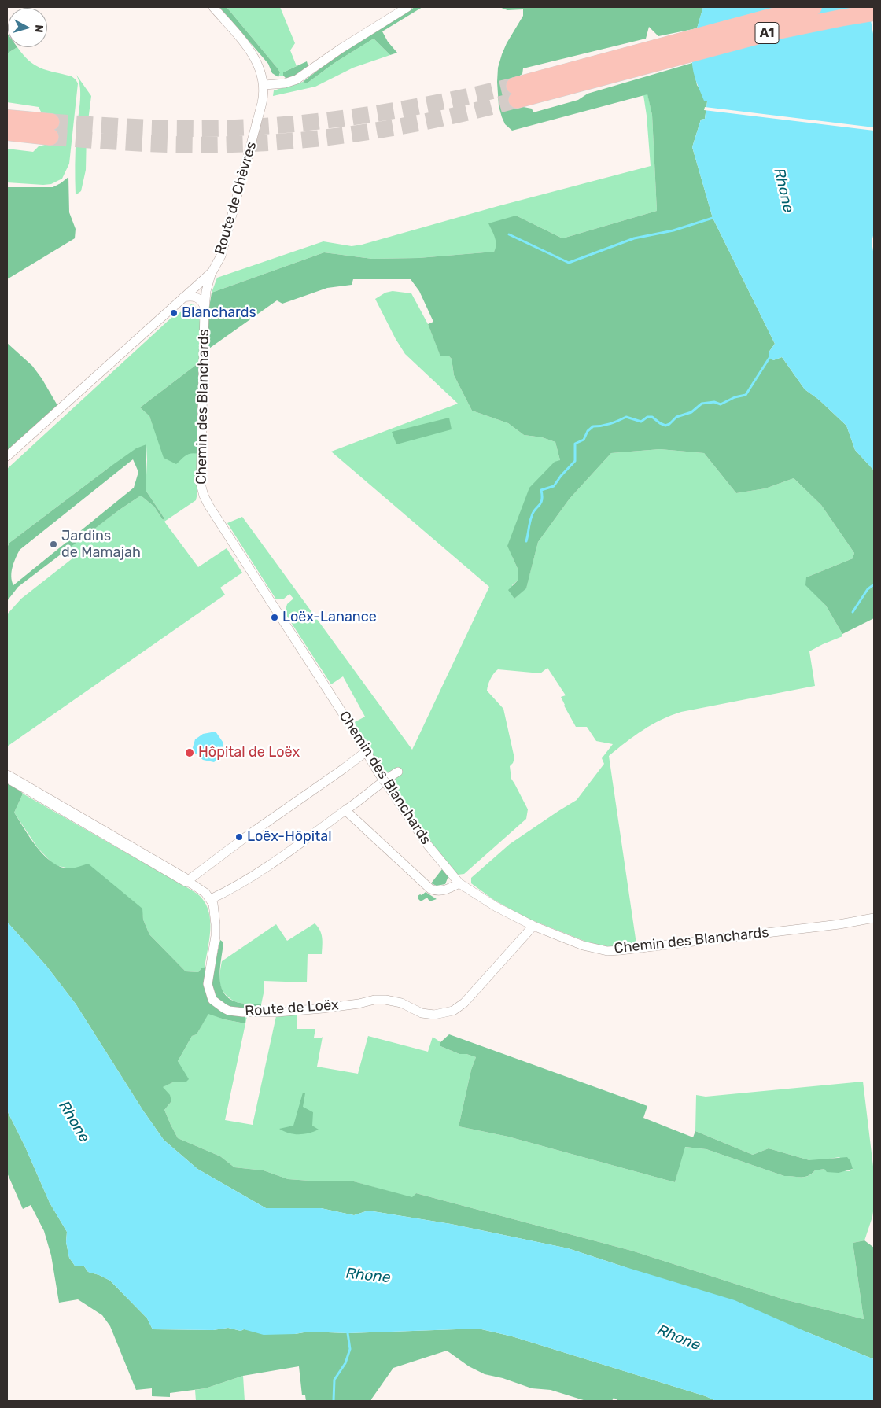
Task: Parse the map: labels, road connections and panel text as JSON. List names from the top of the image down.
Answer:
{
  "streets": {
    "highway": ["A1"],
    "street": ["Route de Chèvres", "Chemin des Blanchards", "Route de Loëx"]
  },
  "crossings": [
    ["Route de Chèvres", "Chemin des Blanchards"],
    ["Chemin des Blanchards", "Route de Loëx"]
  ],
  "water": ["Rhone"],
  "places": [
    "Blanchards",
    "Jardins de Mamajah",
    "Loëx-Lanance",
    "Hôpital de Loëx",
    "Loëx-Hôpital"
  ],
  "north": "right"
}
